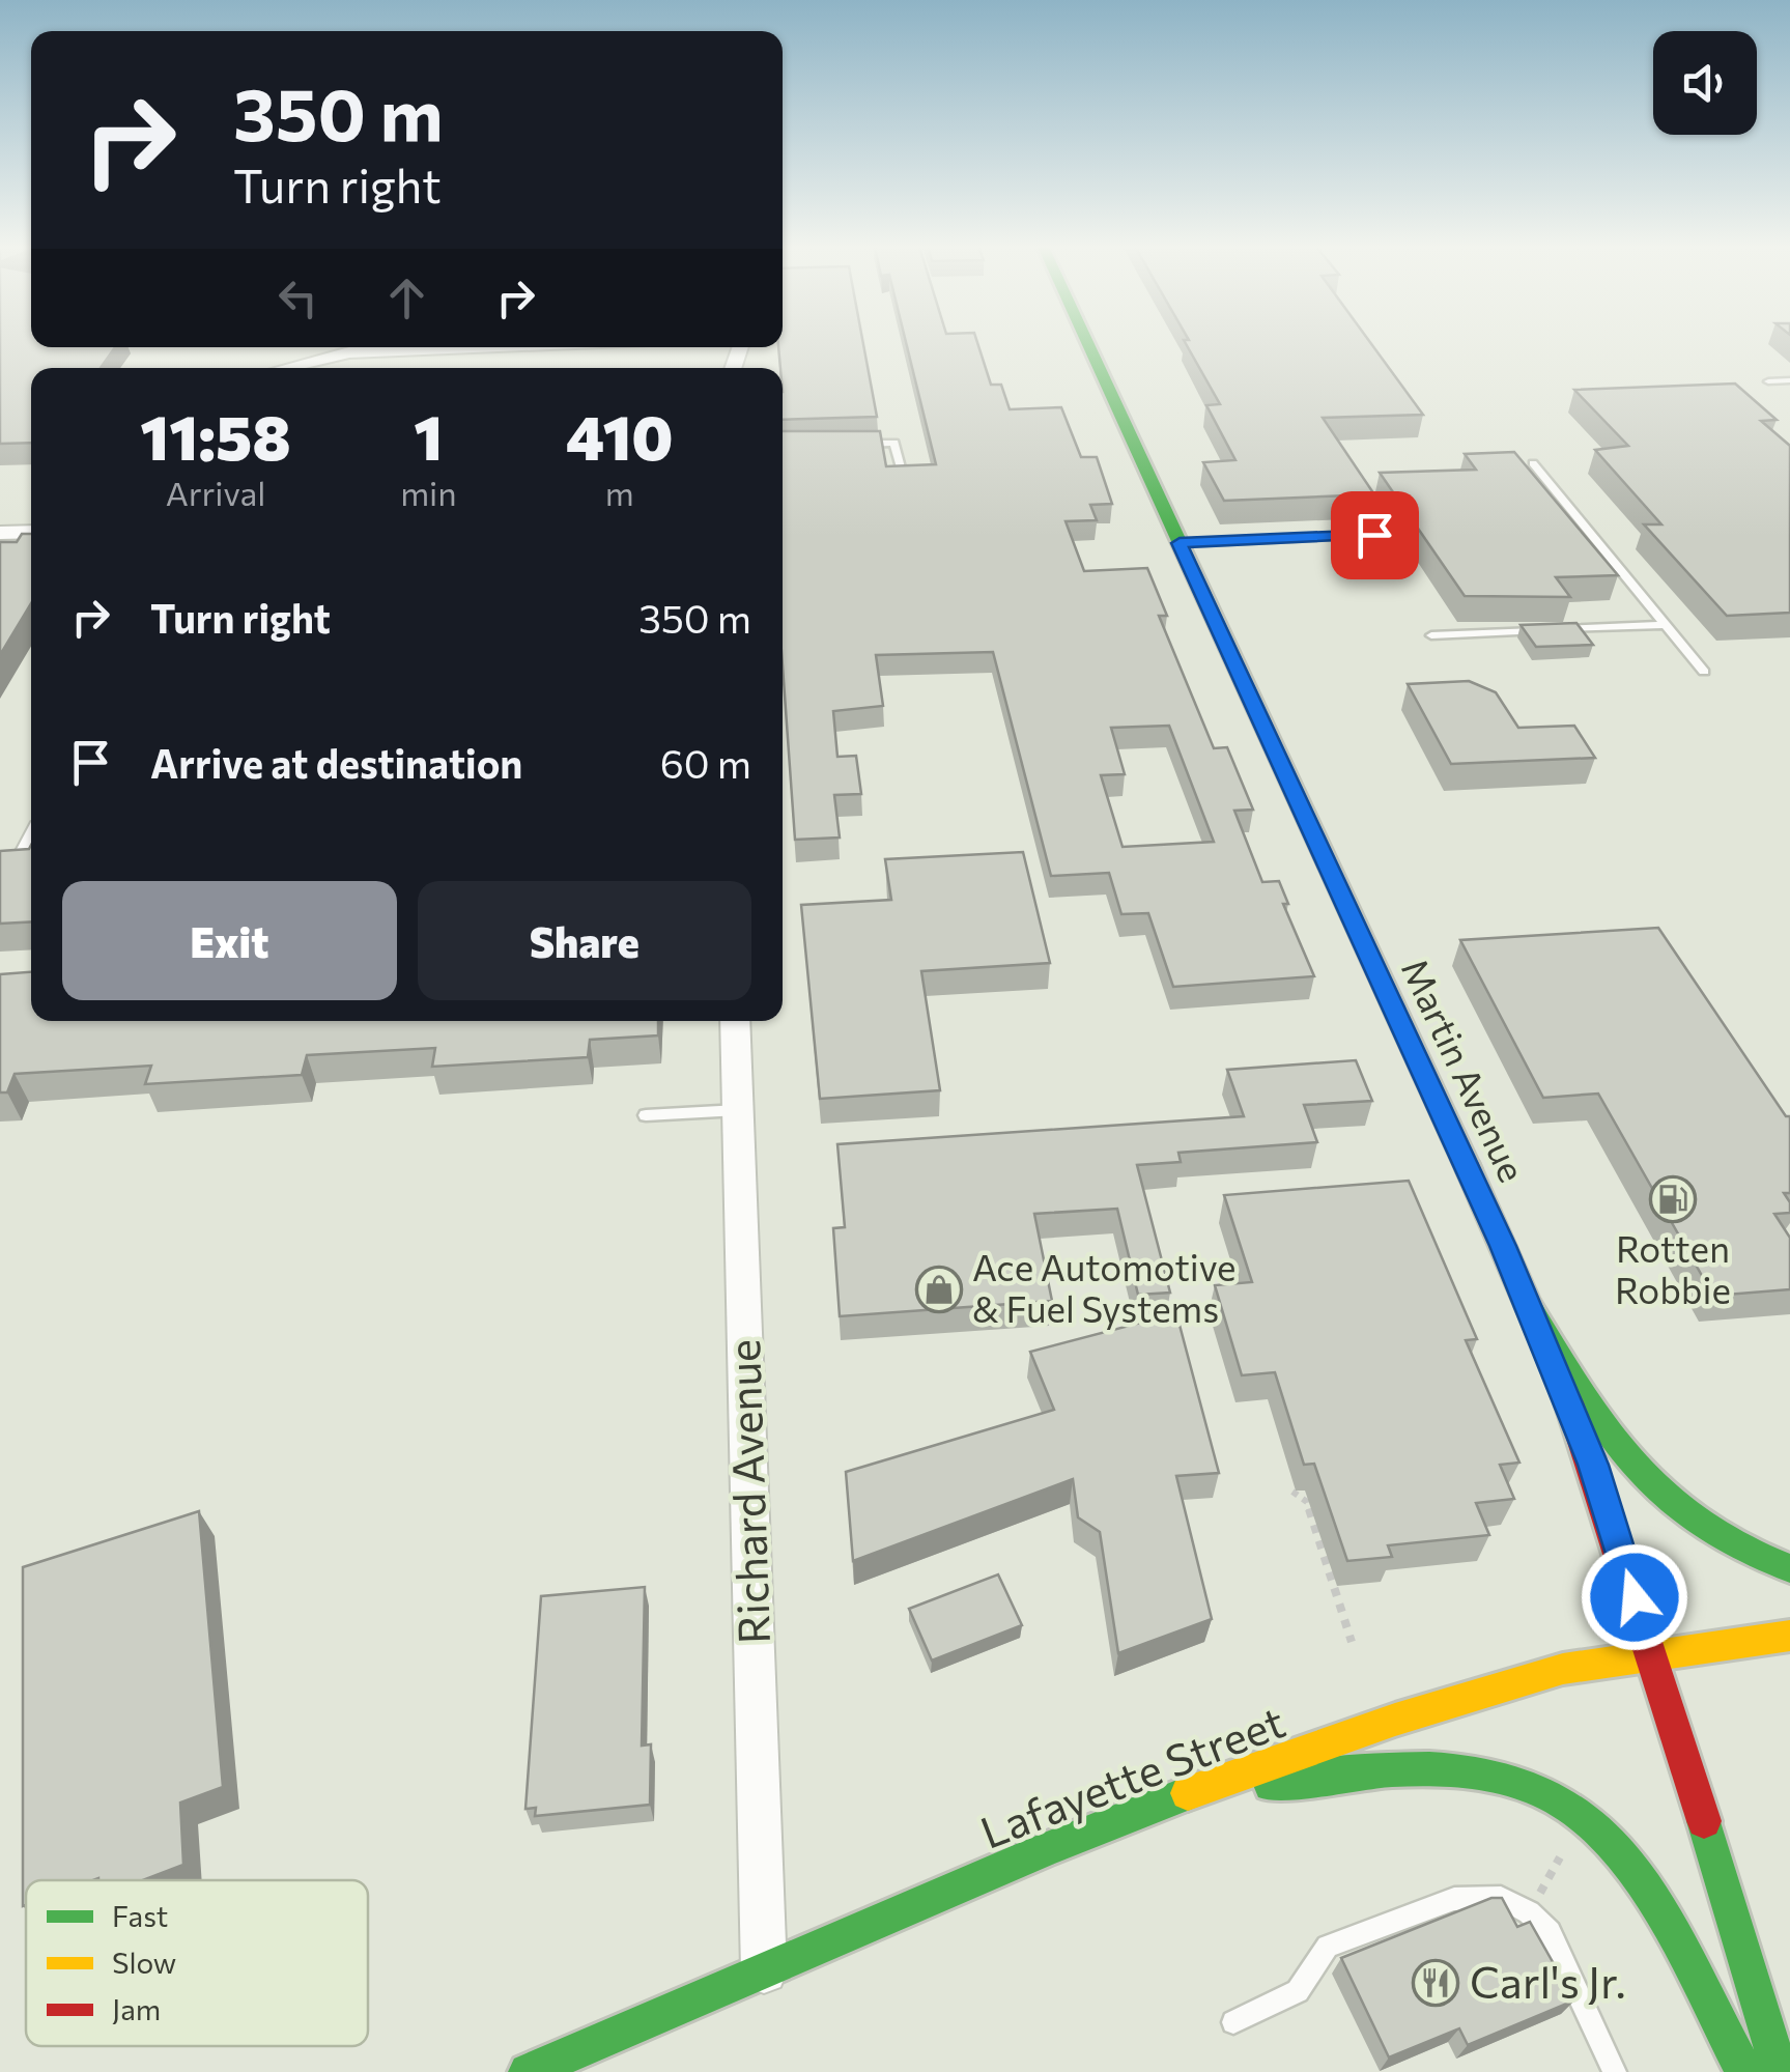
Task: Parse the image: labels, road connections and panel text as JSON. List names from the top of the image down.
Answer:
{
  "streets": {
    "street": ["Martin Avenue", "Richard Avenue", "Lafayette Street"]
  },
  "crossings": [
    ["Martin Avenue", "Lafayette Street"],
    ["Richard Avenue", "Lafayette Street"]
  ],
  "places": {
    "fuel station": ["Rotten Robbie"],
    "shop": ["Ace Automotive & Fuel Systems"],
    "restaurant": ["Carl's Jr."]
  },
  "legend": ["Fast", "Slow", "Jam"],
  "page": {
    "turn": ["350 m", "Turn right"],
    "eta": [
      "11:58",
      "Arrival",
      "1",
      "min",
      "410",
      "m"
    ],
    "list": [
      {
        "name": "Turn right",
        "value": "350 m"
      },
      {
        "name": "Arrive at destination",
        "value": "60 m"
      }
    ],
    "buttons": ["Exit", "Share"]
  }
}
